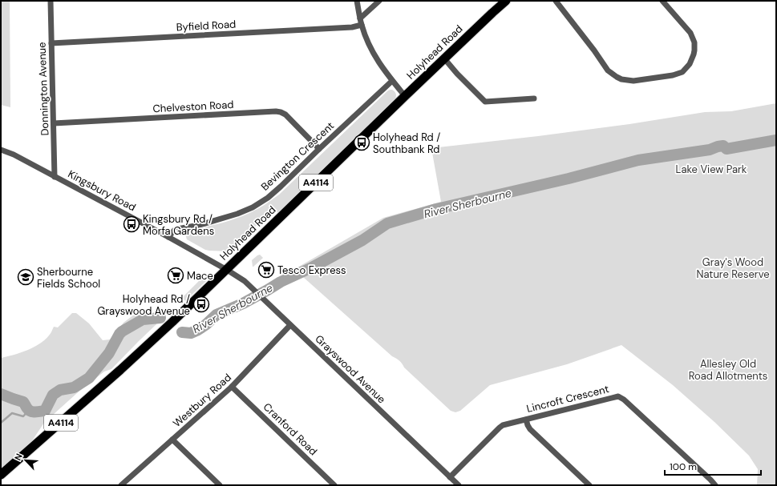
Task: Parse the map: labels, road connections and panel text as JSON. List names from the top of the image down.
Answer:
{
  "streets": {
    "highway": ["Holyhead Road", "A4114"],
    "street": [
      "Byfield Road",
      "Donnington Avenue",
      "Chelveston Road",
      "Bevington Crescent",
      "Kingsbury Road",
      "Grayswood Avenue",
      "Lincroft Crescent",
      "Westbury Road",
      "Cranford Road"
    ]
  },
  "crossings": [
    ["Byfield Road", "Donnington Avenue"],
    ["Holyhead Road", "Kingsbury Road"],
    ["Holyhead Road", "Grayswood Avenue"],
    ["Donnington Avenue", "Chelveston Road"],
    ["Donnington Avenue", "Kingsbury Road"],
    ["Chelveston Road", "Bevington Crescent"],
    ["Bevington Crescent", "Kingsbury Road"],
    ["Kingsbury Road", "Grayswood Avenue"],
    ["Grayswood Avenue", "Lincroft Crescent"],
    ["Grayswood Avenue", "Westbury Road"],
    ["Westbury Road", "Cranford Road"]
  ],
  "water": ["River Sherbourne"],
  "parks": ["Lake View Park", "Gray's Wood Nature Reserve", "Allesley Old Road Allotments"],
  "places": {
    "bus stop": ["Holyhead Rd / Southbank Rd", "Kingsbury Rd / Morfa Gardens", "Holyhead Rd / Grayswood Avenue"],
    "supermarket": ["Tesco Express", "Mace"],
    "school or university": ["Sherbourne Fields School"]
  },
  "scale_bar": "100 m",
  "north": "top left"
}
